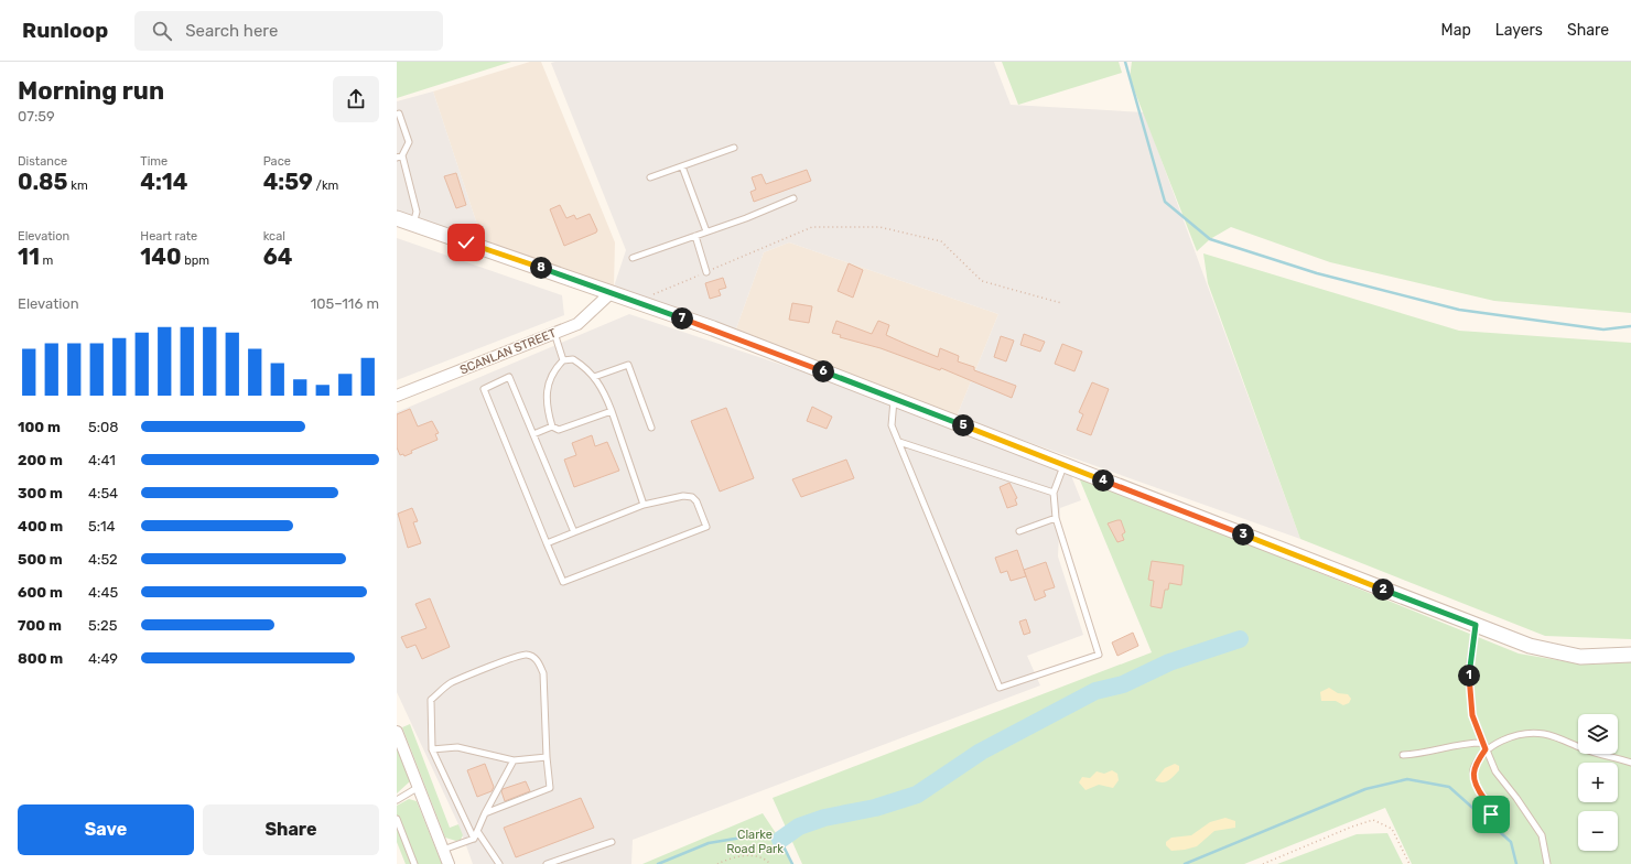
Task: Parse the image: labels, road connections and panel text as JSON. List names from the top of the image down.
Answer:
{
  "streets": {
    "street": ["SCANLAN STREET"]
  },
  "parks": ["Clarke Road Park"],
  "page": {
    "header": "Runloop",
    "search": "Search here",
    "nav": ["Map", "Layers", "Share"],
    "heading": ["Morning run", "07:59"],
    "stats": [
      ["Distance", "0.85 km"],
      ["Time", "4:14"],
      ["Pace", "4:59 /km"],
      ["Elevation", "11 m"],
      ["Heart rate", "140 bpm"],
      ["kcal", "64"]
    ],
    "pins": [
      "8",
      "7",
      "6",
      "5",
      "4",
      "3",
      "2",
      "1"
    ],
    "chart": ["Elevation", "105–116 m"],
    "list": [
      {
        "name": "100 m",
        "note": "5:08"
      },
      {
        "name": "200 m",
        "note": "4:41"
      },
      {
        "name": "300 m",
        "note": "4:54"
      },
      {
        "name": "400 m",
        "note": "5:14"
      },
      {
        "name": "500 m",
        "note": "4:52"
      },
      {
        "name": "600 m",
        "note": "4:45"
      },
      {
        "name": "700 m",
        "note": "5:25"
      },
      {
        "name": "800 m",
        "note": "4:49"
      }
    ],
    "map_buttons": ["+", "−"],
    "buttons": ["Save", "Share"]
  }
}
